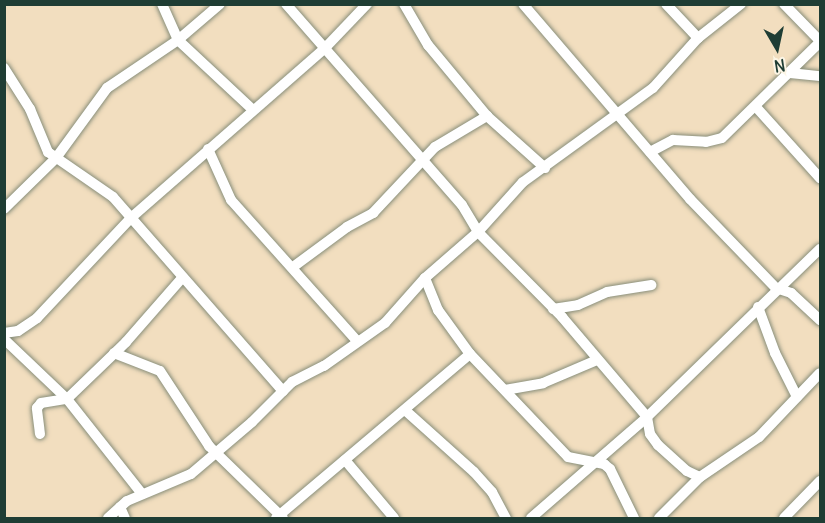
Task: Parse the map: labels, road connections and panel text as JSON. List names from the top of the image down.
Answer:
{
  "north": "bottom"
}
